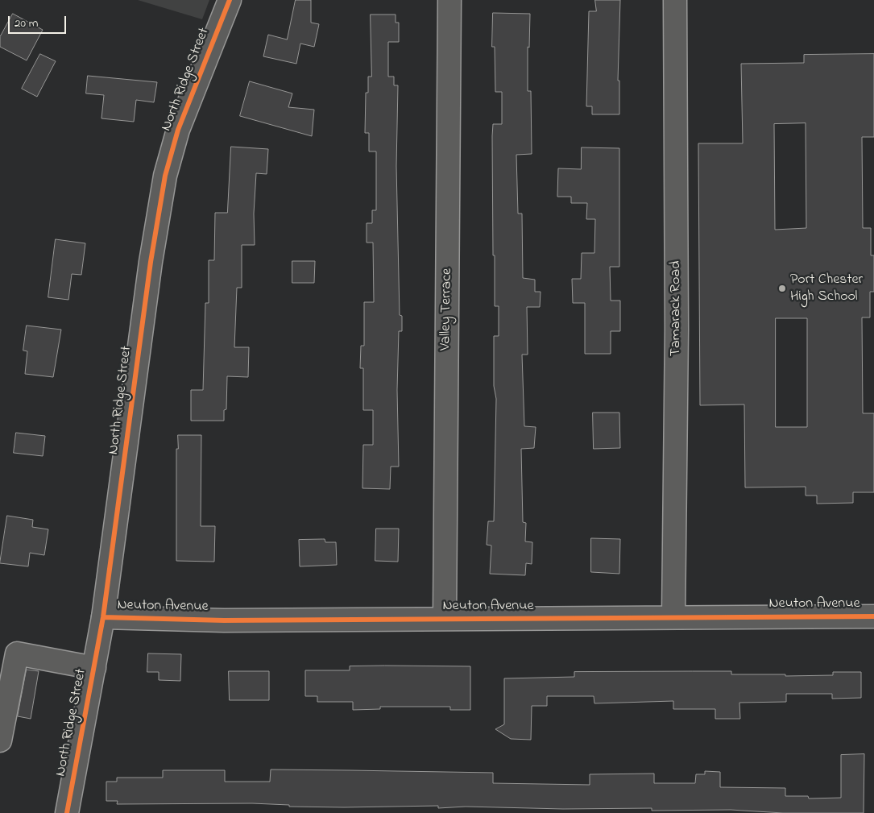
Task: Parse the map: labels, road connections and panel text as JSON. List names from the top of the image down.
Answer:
{
  "streets": {
    "street": [
      "North Ridge Street",
      "Tamarack Road",
      "Valley Terrace",
      "Neuton Avenue"
    ]
  },
  "crossings": [
    ["North Ridge Street", "Neuton Avenue"],
    ["Tamarack Road", "Neuton Avenue"],
    ["Valley Terrace", "Neuton Avenue"]
  ],
  "places": ["Port Chester High School"],
  "scale_bar": "20 m"
}
